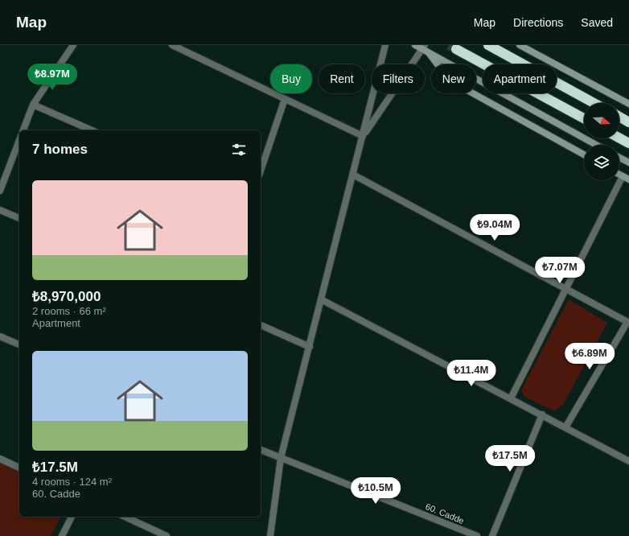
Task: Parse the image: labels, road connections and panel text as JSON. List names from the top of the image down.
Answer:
{
  "streets": {
    "street": ["60. Cadde"]
  },
  "north": "right",
  "page": {
    "header": "Map",
    "nav": ["Map", "Directions", "Saved"],
    "price": [
      "₺8.97M",
      "₺9.04M",
      "₺7.07M",
      "₺6.89M",
      "₺11.4M",
      "₺17.5M",
      "₺10.5M"
    ],
    "chip": [
      "Buy",
      "Rent",
      "Filters",
      "New",
      "Apartment"
    ],
    "heading": "7 homes",
    "list": [
      {
        "name": "₺8,970,000",
        "note": "2 rooms · 66 m² · Apartment"
      },
      {
        "name": "₺17.5M",
        "note": "4 rooms · 124 m² · 60. Cadde"
      }
    ]
  }
}
